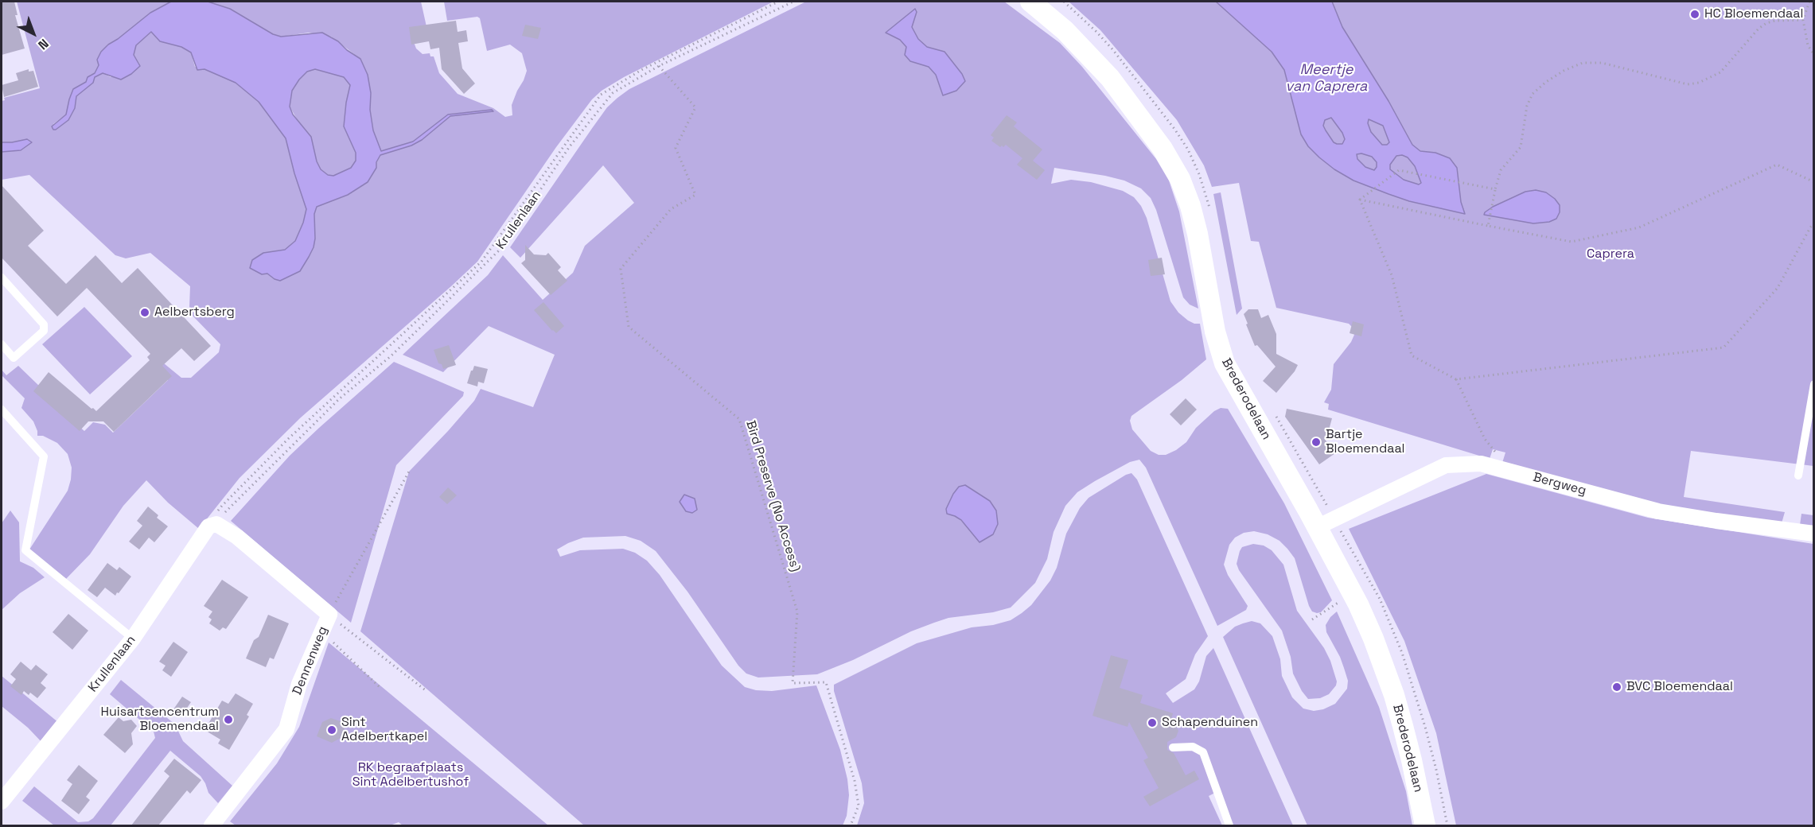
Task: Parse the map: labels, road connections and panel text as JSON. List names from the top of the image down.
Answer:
{
  "streets": {
    "street": [
      "Krullenlaan",
      "Brederodelaan",
      "Bergweg",
      "Dennenweg"
    ],
    "path": ["Bird Preserve (No Access)"]
  },
  "crossings": [
    ["Krullenlaan", "Bird Preserve (No Access)"],
    ["Krullenlaan", "Dennenweg"],
    ["Brederodelaan", "Bergweg"]
  ],
  "water": ["Meertje van Caprera"],
  "parks": ["Caprera", "RK begraafplaats Sint Adelbertushof"],
  "places": [
    "HC Bloemendaal",
    "Aelbertsberg",
    "Bartje Bloemendaal",
    "BVC Bloemendaal",
    "Huisartsencentrum Bloemendaal",
    "Schapenduinen",
    "Sint Adelbertkapel"
  ],
  "north": "bottom right"
}
